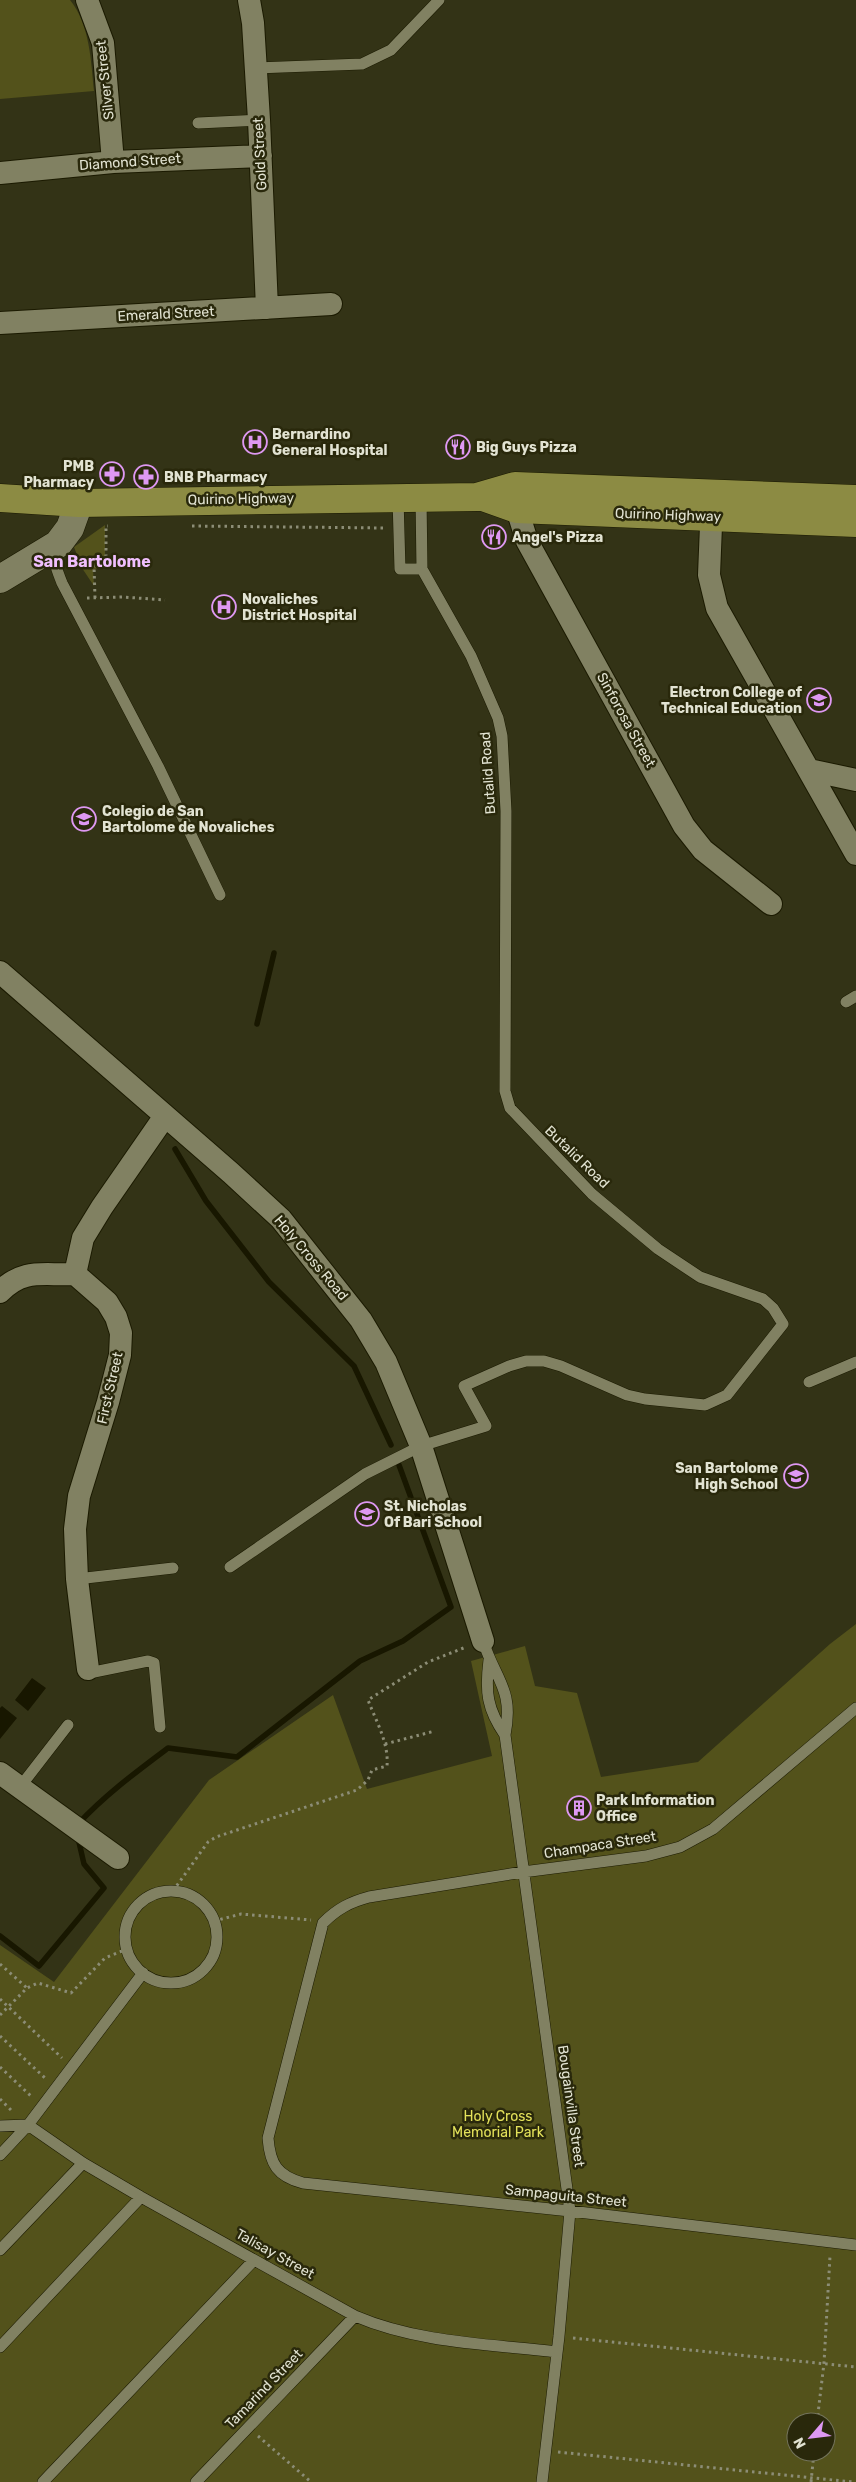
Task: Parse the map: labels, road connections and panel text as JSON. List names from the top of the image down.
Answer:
{
  "streets": {
    "main road": ["Quirino Highway"],
    "street": [
      "Silver Street",
      "Gold Street",
      "Diamond Street",
      "Emerald Street",
      "Sinforosa Street",
      "Holy Cross Road",
      "First Street"
    ],
    "lane": [
      "Butalid Road",
      "Champaca Street",
      "Bougainvilla Street",
      "Sampaguita Street",
      "Talisay Street",
      "Tamarind Street"
    ]
  },
  "crossings": [
    ["Silver Street", "Diamond Street"],
    ["Gold Street", "Diamond Street"],
    ["Gold Street", "Emerald Street"],
    ["Quirino Highway", "Sinforosa Street"],
    ["Quirino Highway", "Butalid Road"],
    ["Butalid Road", "Holy Cross Road"],
    ["Holy Cross Road", "Bougainvilla Street"],
    ["Champaca Street", "Bougainvilla Street"],
    ["Champaca Street", "Sampaguita Street"],
    ["Bougainvilla Street", "Sampaguita Street"],
    ["Bougainvilla Street", "Talisay Street"],
    ["Talisay Street", "Tamarind Street"]
  ],
  "districts": ["San Bartolome"],
  "parks": ["Holy Cross Memorial Park"],
  "places": {
    "hospital": ["Bernardino General Hospital", "Novaliches District Hospital"],
    "restaurant": ["Big Guys Pizza", "Angel's Pizza"],
    "pharmacy": ["PMB Pharmacy", "BNB Pharmacy"],
    "school or university": [
      "Electron College of Technical Education",
      "Colegio de San Bartolome de Novaliches",
      "San Bartolome High School",
      "St. Nicholas Of Bari School"
    ],
    "building": ["Park Information Office"]
  },
  "north": "bottom left"
}
